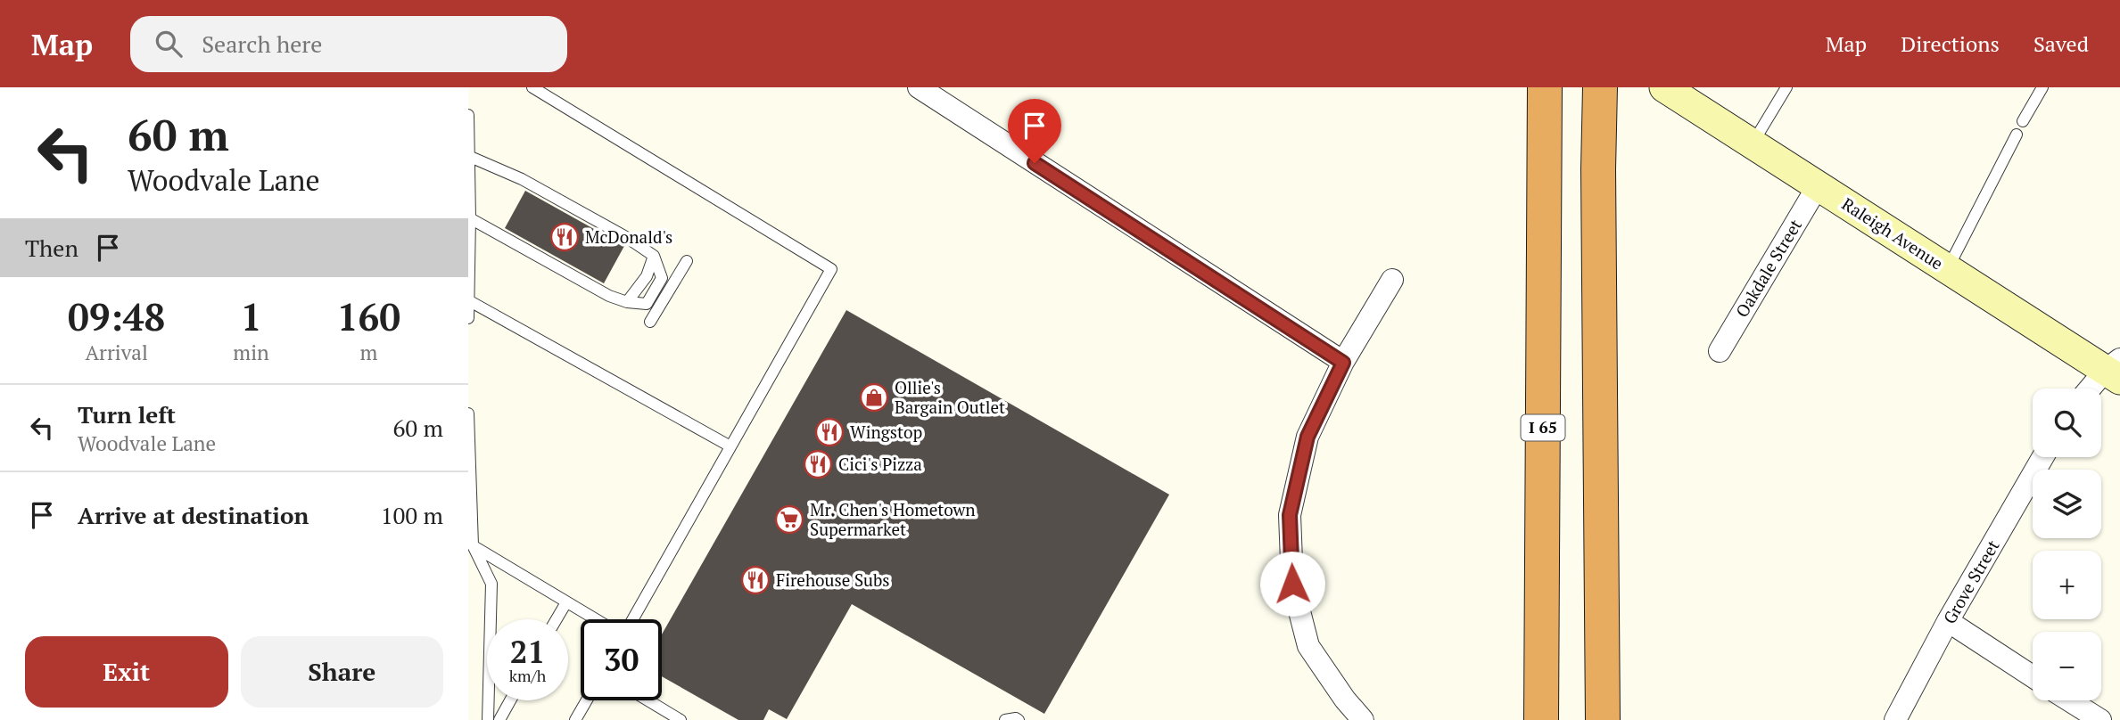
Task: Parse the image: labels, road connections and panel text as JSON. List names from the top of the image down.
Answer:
{
  "streets": {
    "highway": ["I 65"],
    "street": ["Raleigh Avenue", "Oakdale Street", "Grove Street"]
  },
  "crossings": [
    ["Raleigh Avenue", "Oakdale Street"]
  ],
  "places": {
    "restaurant": [
      "McDonald's",
      "Wingstop",
      "Cici's Pizza",
      "Firehouse Subs"
    ],
    "shop": ["Ollie's Bargain Outlet"],
    "supermarket": ["Mr. Chen's Hometown Supermarket"]
  },
  "page": {
    "header": "Map",
    "search": "Search here",
    "nav": ["Map", "Directions", "Saved"],
    "turn": ["60 m", "Woodvale Lane"],
    "then": "Then",
    "eta": [
      "09:48",
      "Arrival",
      "1",
      "min",
      "160",
      "m"
    ],
    "list": [
      {
        "name": "Turn left",
        "note": "Woodvale Lane",
        "value": "60 m"
      },
      {
        "name": "Arrive at destination",
        "value": "100 m"
      }
    ],
    "map_buttons": ["+", "−"],
    "speed": "21 km/h",
    "limit": "30",
    "buttons": ["Exit", "Share"]
  }
}
